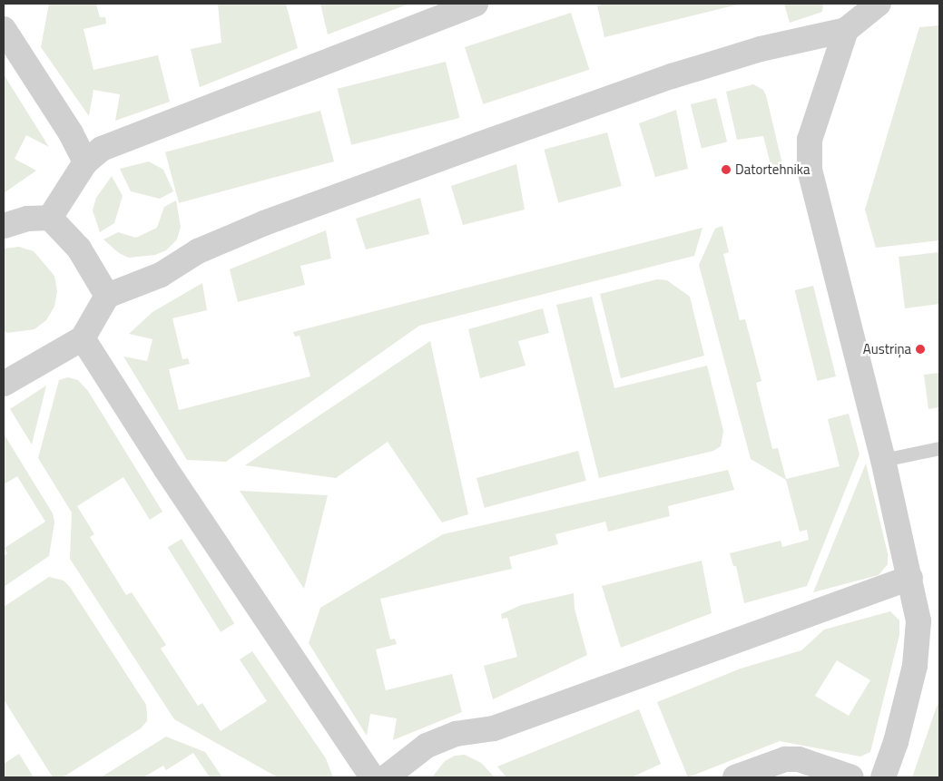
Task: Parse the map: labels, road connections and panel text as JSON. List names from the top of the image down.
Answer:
{
  "places": ["Datortehnika", "Austriņa"]
}
